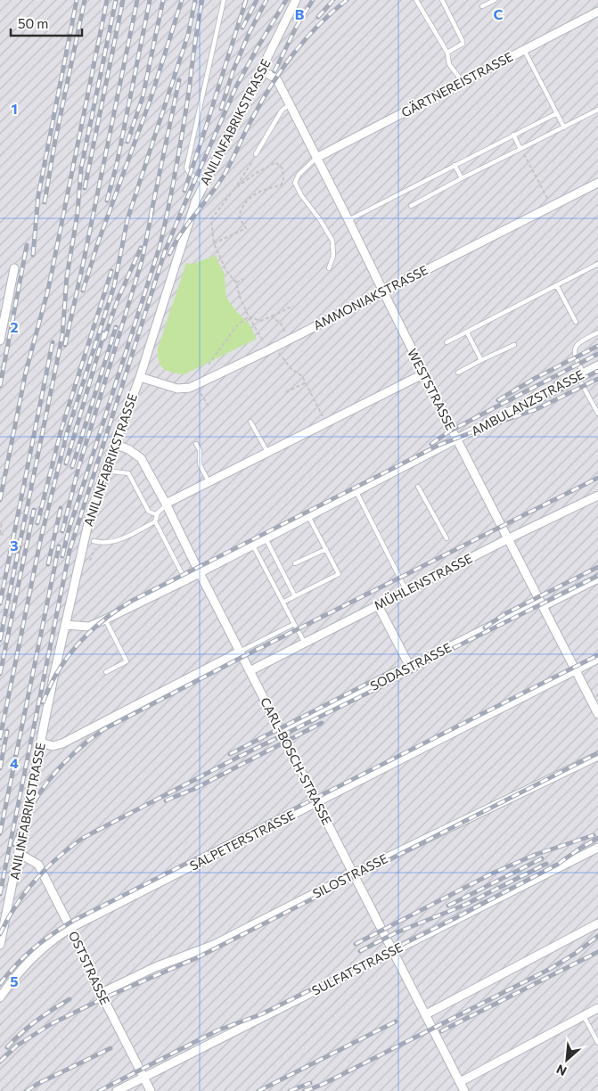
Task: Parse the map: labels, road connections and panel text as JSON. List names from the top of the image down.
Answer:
{
  "streets": {
    "street": [
      "GÄRTNEREISTRASSE",
      "ANILINFABRIKSTRASSE",
      "AMMONIAKSTRASSE",
      "WESTSTRASSE",
      "AMBULANZSTRASSE",
      "MÜHLENSTRASSE",
      "SODASTRASSE",
      "CARL-BOSCH-STRASSE",
      "SALPETERSTRASSE",
      "SILOSTRASSE",
      "OSTSTRASSE",
      "SULFATSTRASSE"
    ]
  },
  "crossings": [
    ["GÄRTNEREISTRASSE", "WESTSTRASSE"],
    ["ANILINFABRIKSTRASSE", "AMMONIAKSTRASSE"],
    ["ANILINFABRIKSTRASSE", "WESTSTRASSE"],
    ["ANILINFABRIKSTRASSE", "AMBULANZSTRASSE"],
    ["ANILINFABRIKSTRASSE", "CARL-BOSCH-STRASSE"],
    ["ANILINFABRIKSTRASSE", "OSTSTRASSE"],
    ["AMMONIAKSTRASSE", "WESTSTRASSE"],
    ["WESTSTRASSE", "AMBULANZSTRASSE"],
    ["WESTSTRASSE", "MÜHLENSTRASSE"],
    ["WESTSTRASSE", "SODASTRASSE"],
    ["WESTSTRASSE", "SALPETERSTRASSE"],
    ["AMBULANZSTRASSE", "CARL-BOSCH-STRASSE"],
    ["MÜHLENSTRASSE", "CARL-BOSCH-STRASSE"],
    ["SODASTRASSE", "CARL-BOSCH-STRASSE"],
    ["CARL-BOSCH-STRASSE", "SALPETERSTRASSE"],
    ["CARL-BOSCH-STRASSE", "SILOSTRASSE"],
    ["CARL-BOSCH-STRASSE", "SULFATSTRASSE"],
    ["SALPETERSTRASSE", "OSTSTRASSE"],
    ["SILOSTRASSE", "OSTSTRASSE"],
    ["OSTSTRASSE", "SULFATSTRASSE"]
  ],
  "scale_bar": "50 m",
  "north": "bottom left",
  "grid": {
    "columns": ["B", "C"],
    "rows": [
      "1",
      "2",
      "3",
      "4",
      "5"
    ]
  }
}
